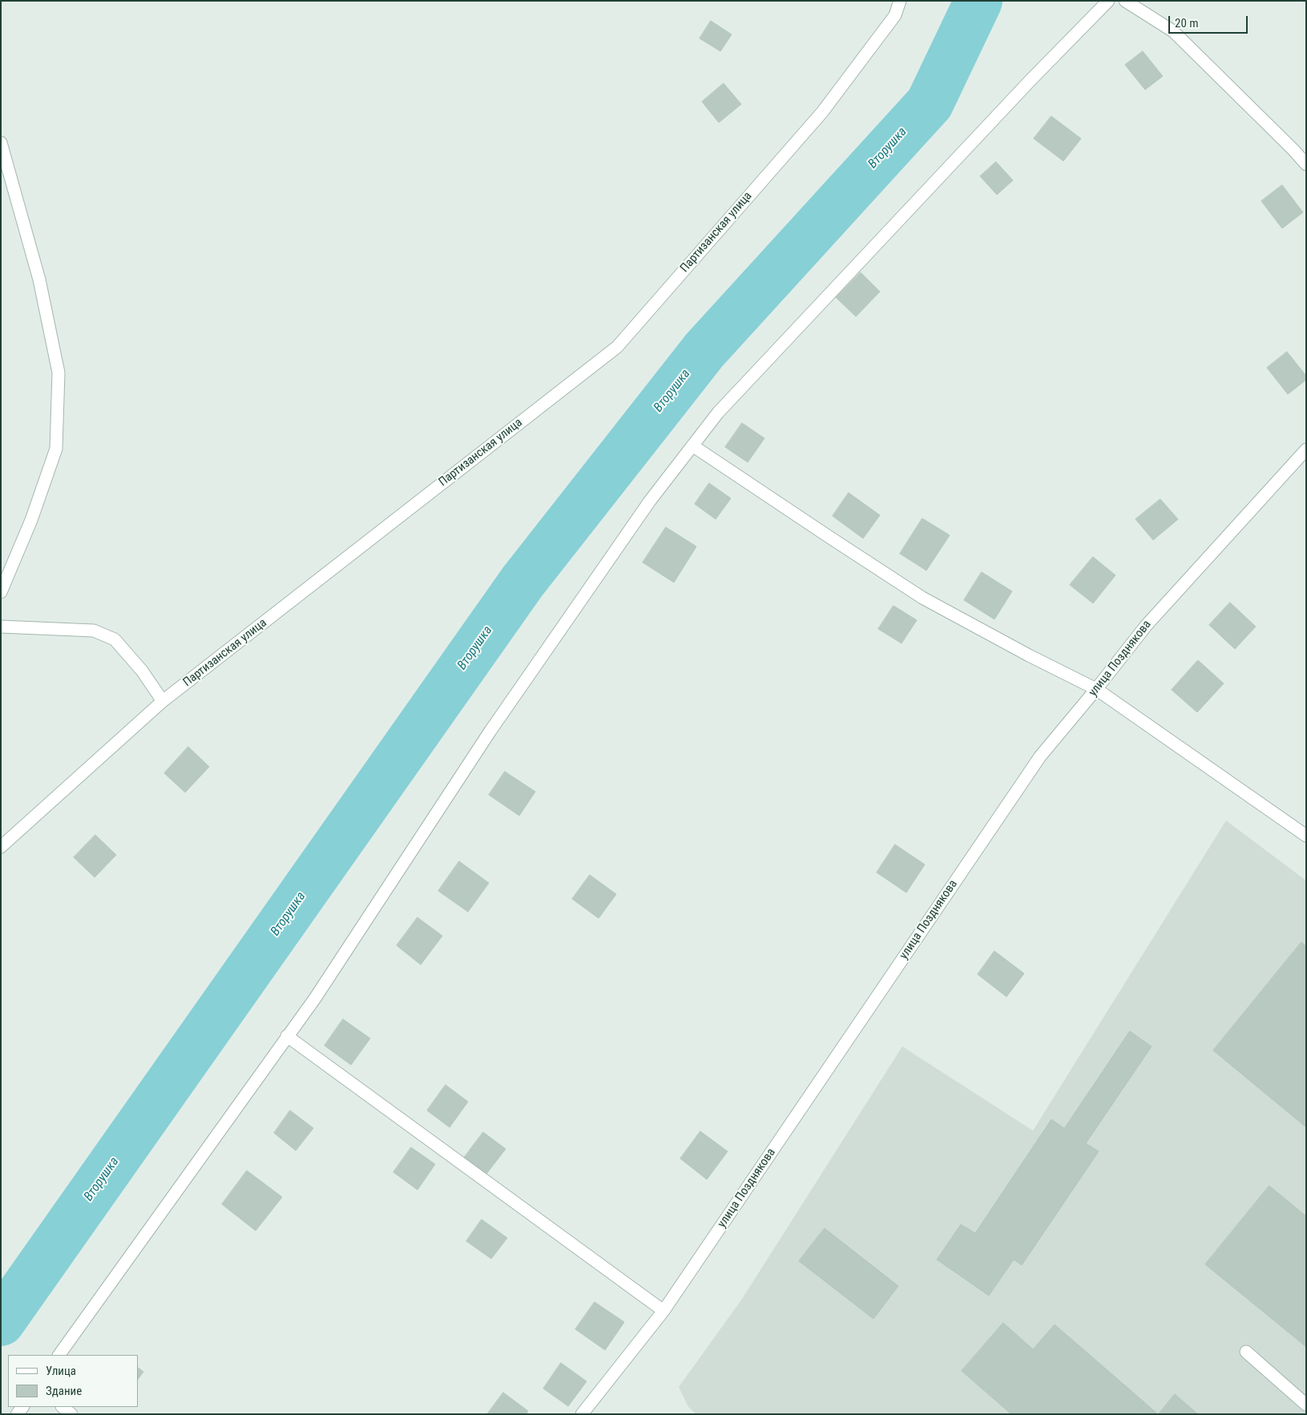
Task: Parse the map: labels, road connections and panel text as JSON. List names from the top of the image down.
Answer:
{
  "streets": {
    "street": ["Партизанская улица", "улица Позднякова"]
  },
  "water": ["Вторушка"],
  "legend": ["Улица", "Здание"],
  "scale_bar": "20 m"
}
